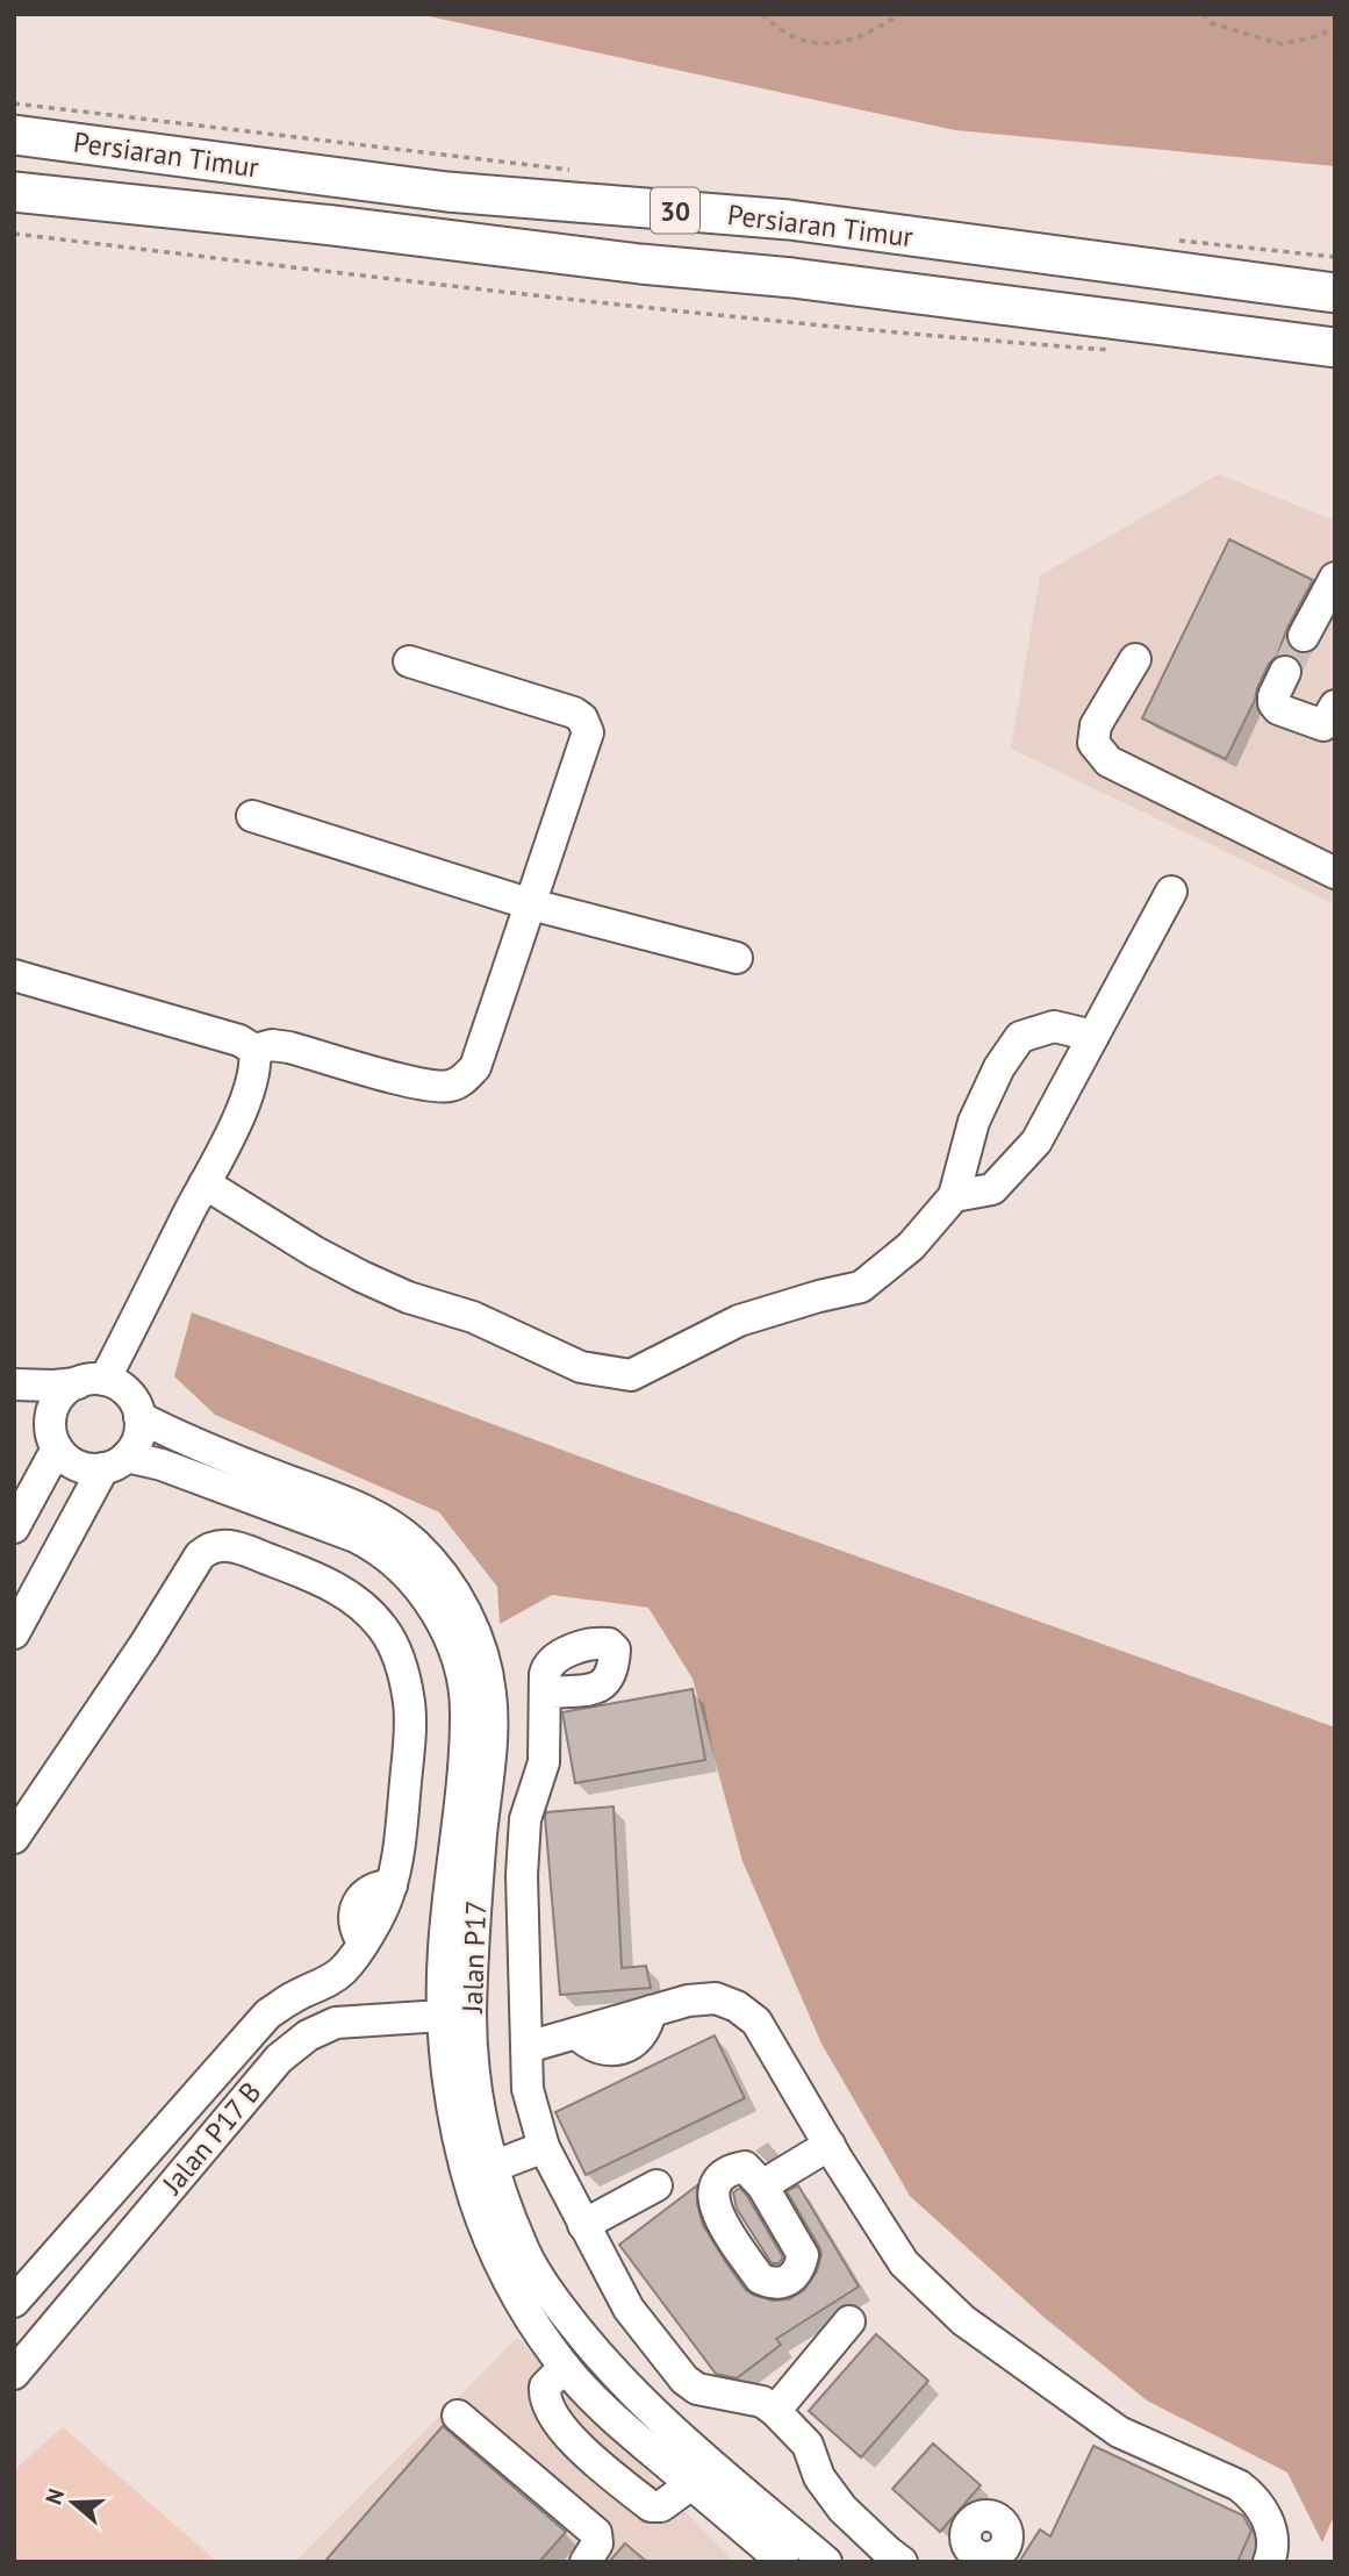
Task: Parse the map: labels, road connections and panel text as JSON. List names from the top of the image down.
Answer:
{
  "streets": {
    "main road": ["Persiaran Timur", "30"],
    "street": ["Jalan P17", "Jalan P17 B"]
  },
  "crossings": [
    ["Jalan P17", "Jalan P17 B"]
  ],
  "north": "left"
}
